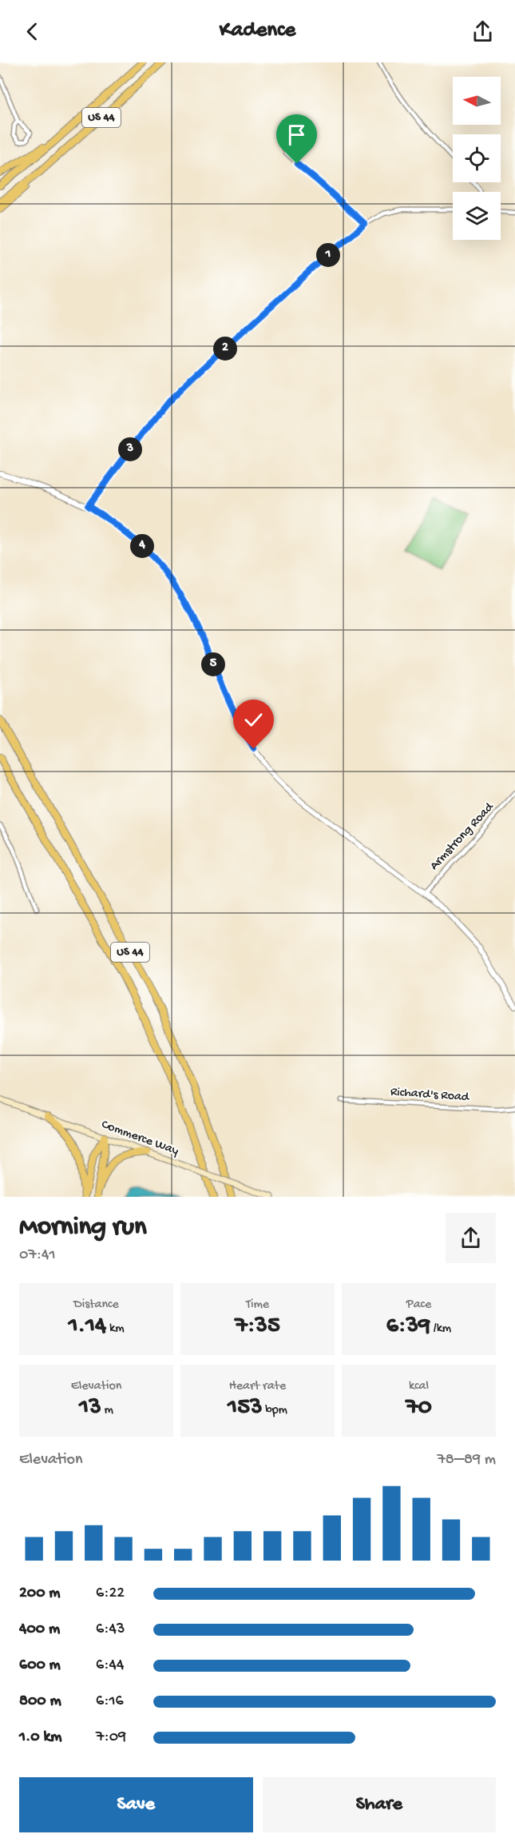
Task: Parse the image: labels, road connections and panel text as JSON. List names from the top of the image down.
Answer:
{
  "streets": {
    "highway": ["US 44"],
    "main road": ["Commerce Way"],
    "street": ["Armstrong Road", "Richard's Road"]
  },
  "north": "left",
  "page": {
    "header": "Kadence",
    "pins": [
      "1",
      "2",
      "3",
      "4",
      "5"
    ],
    "heading": ["Morning run", "07:41"],
    "stats": [
      ["Distance", "1.14 km"],
      ["Time", "7:35"],
      ["Pace", "6:39 /km"],
      ["Elevation", "13 m"],
      ["Heart rate", "153 bpm"],
      ["kcal", "70"]
    ],
    "chart": ["Elevation", "78–89 m"],
    "list": [
      {
        "name": "200 m",
        "note": "6:22"
      },
      {
        "name": "400 m",
        "note": "6:43"
      },
      {
        "name": "600 m",
        "note": "6:44"
      },
      {
        "name": "800 m",
        "note": "6:16"
      },
      {
        "name": "1.0 km",
        "note": "7:09"
      }
    ],
    "buttons": ["Save", "Share"]
  }
}
